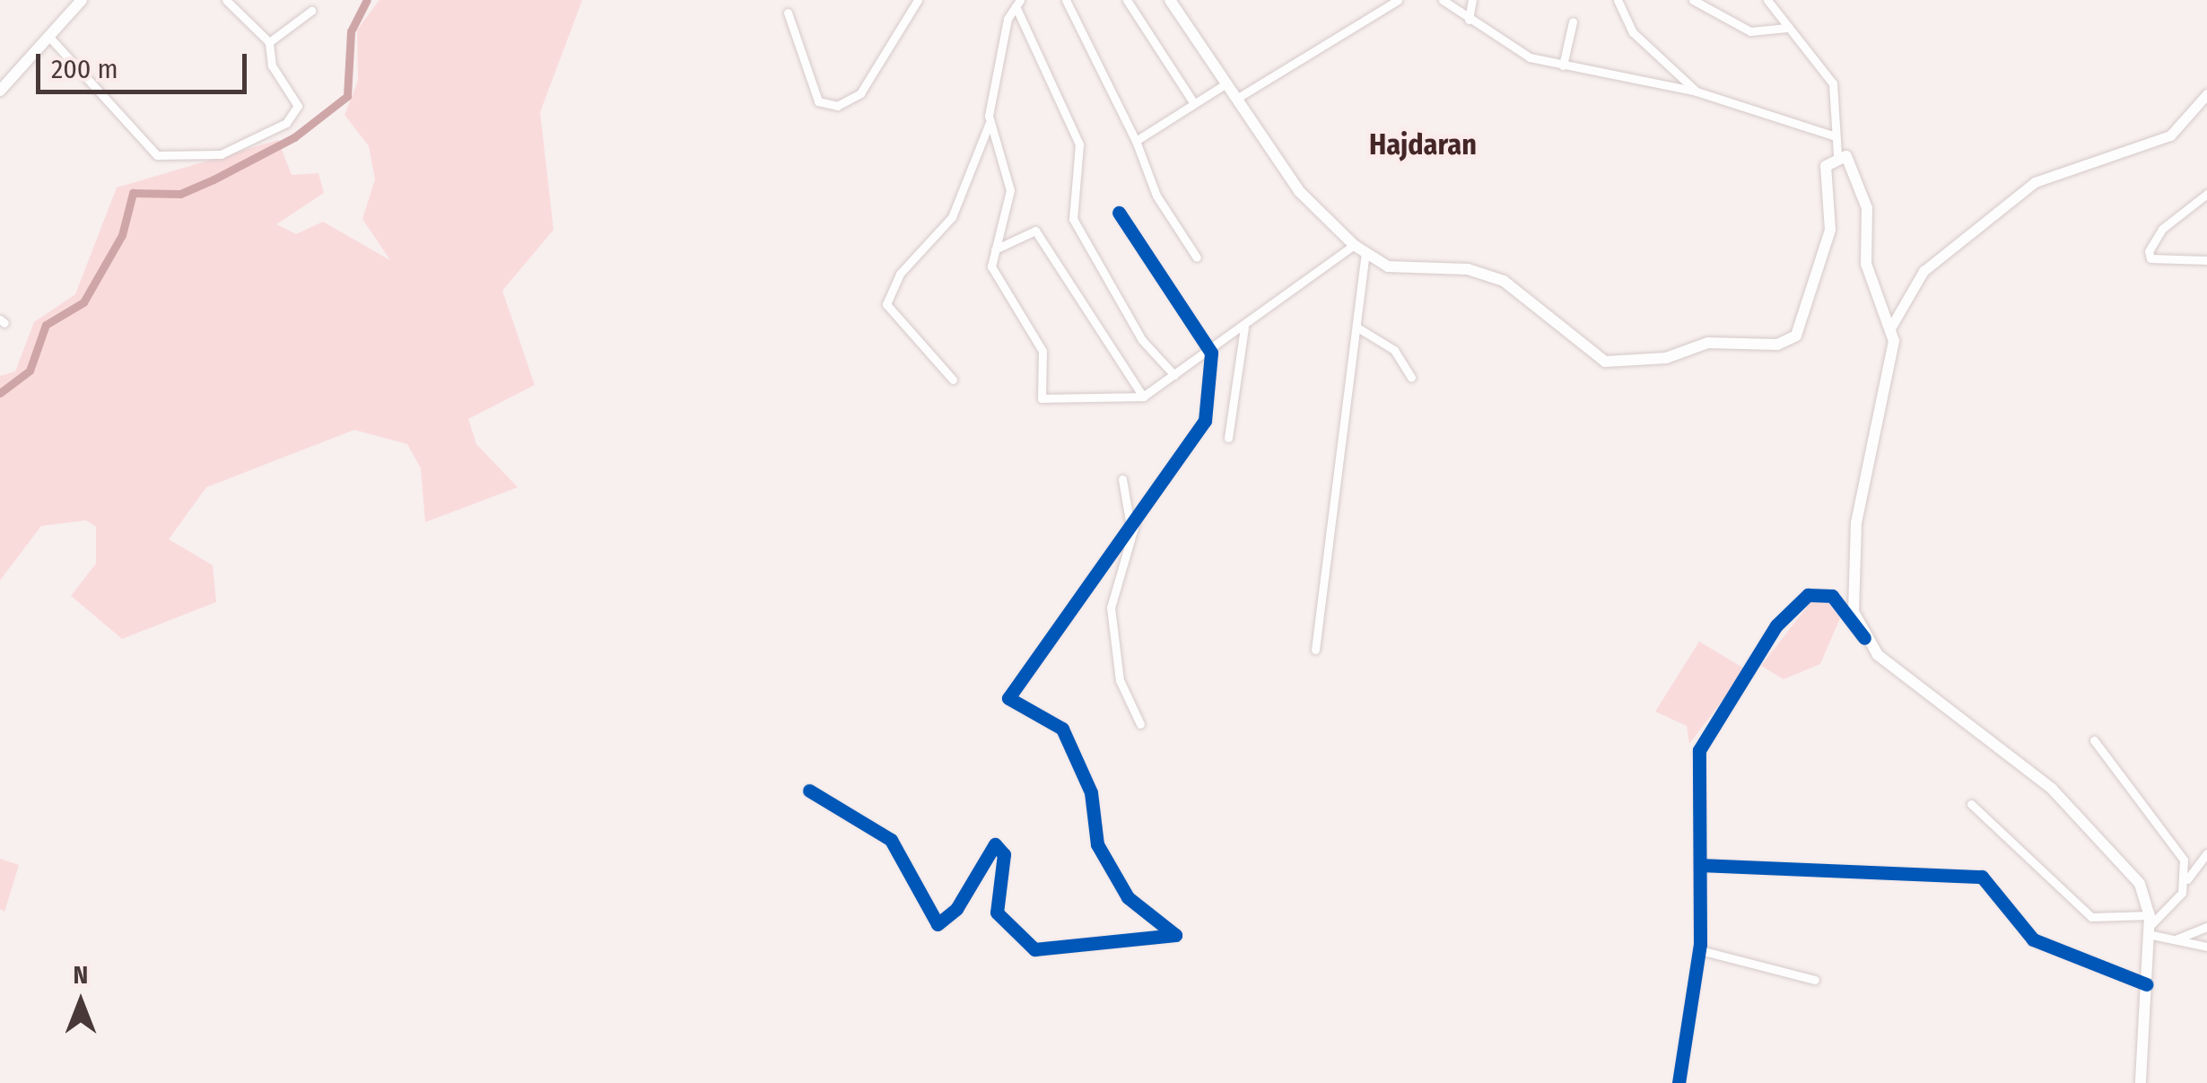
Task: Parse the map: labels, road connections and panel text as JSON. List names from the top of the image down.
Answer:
{
  "districts": ["Hajdaran"],
  "scale_bar": "200 m",
  "north": "top"
}
